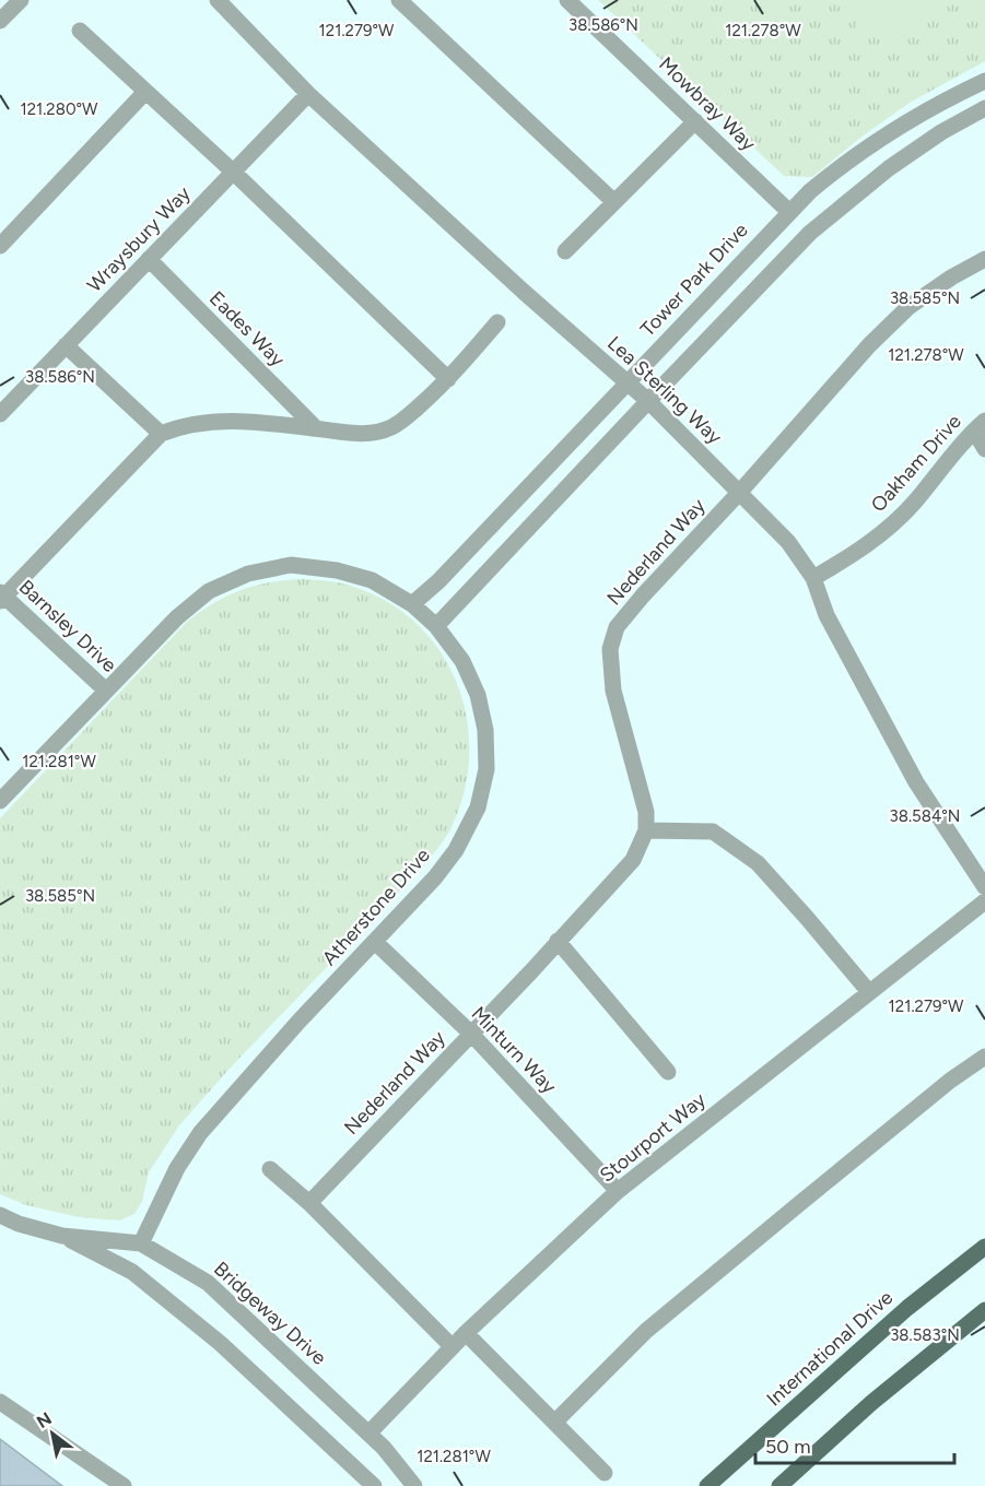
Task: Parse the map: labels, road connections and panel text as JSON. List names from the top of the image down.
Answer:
{
  "streets": {
    "main road": ["International Drive"],
    "street": [
      "Mowbray Way",
      "Wraysbury Way",
      "Tower Park Drive",
      "Eades Way",
      "Lea Sterling Way",
      "Oakham Drive",
      "Nederland Way",
      "Barnsley Drive",
      "Atherstone Drive",
      "Minturn Way",
      "Stourport Way",
      "Bridgeway Drive"
    ]
  },
  "crossings": [
    ["Mowbray Way", "Tower Park Drive"],
    ["Wraysbury Way", "Eades Way"],
    ["Wraysbury Way", "Lea Sterling Way"],
    ["Tower Park Drive", "Lea Sterling Way"],
    ["Tower Park Drive", "Atherstone Drive"],
    ["Lea Sterling Way", "Oakham Drive"],
    ["Lea Sterling Way", "Nederland Way"],
    ["Nederland Way", "Minturn Way"],
    ["Barnsley Drive", "Atherstone Drive"],
    ["Atherstone Drive", "Minturn Way"],
    ["Atherstone Drive", "Bridgeway Drive"],
    ["Minturn Way", "Stourport Way"],
    ["Stourport Way", "Bridgeway Drive"]
  ],
  "scale_bar": "50 m",
  "north": "top left",
  "coordinates": [
    "38.586°N",
    "121.279°W",
    "121.278°W",
    "121.280°W",
    "38.585°N",
    "121.281°W",
    "38.584°N",
    "38.583°N"
  ]
}
